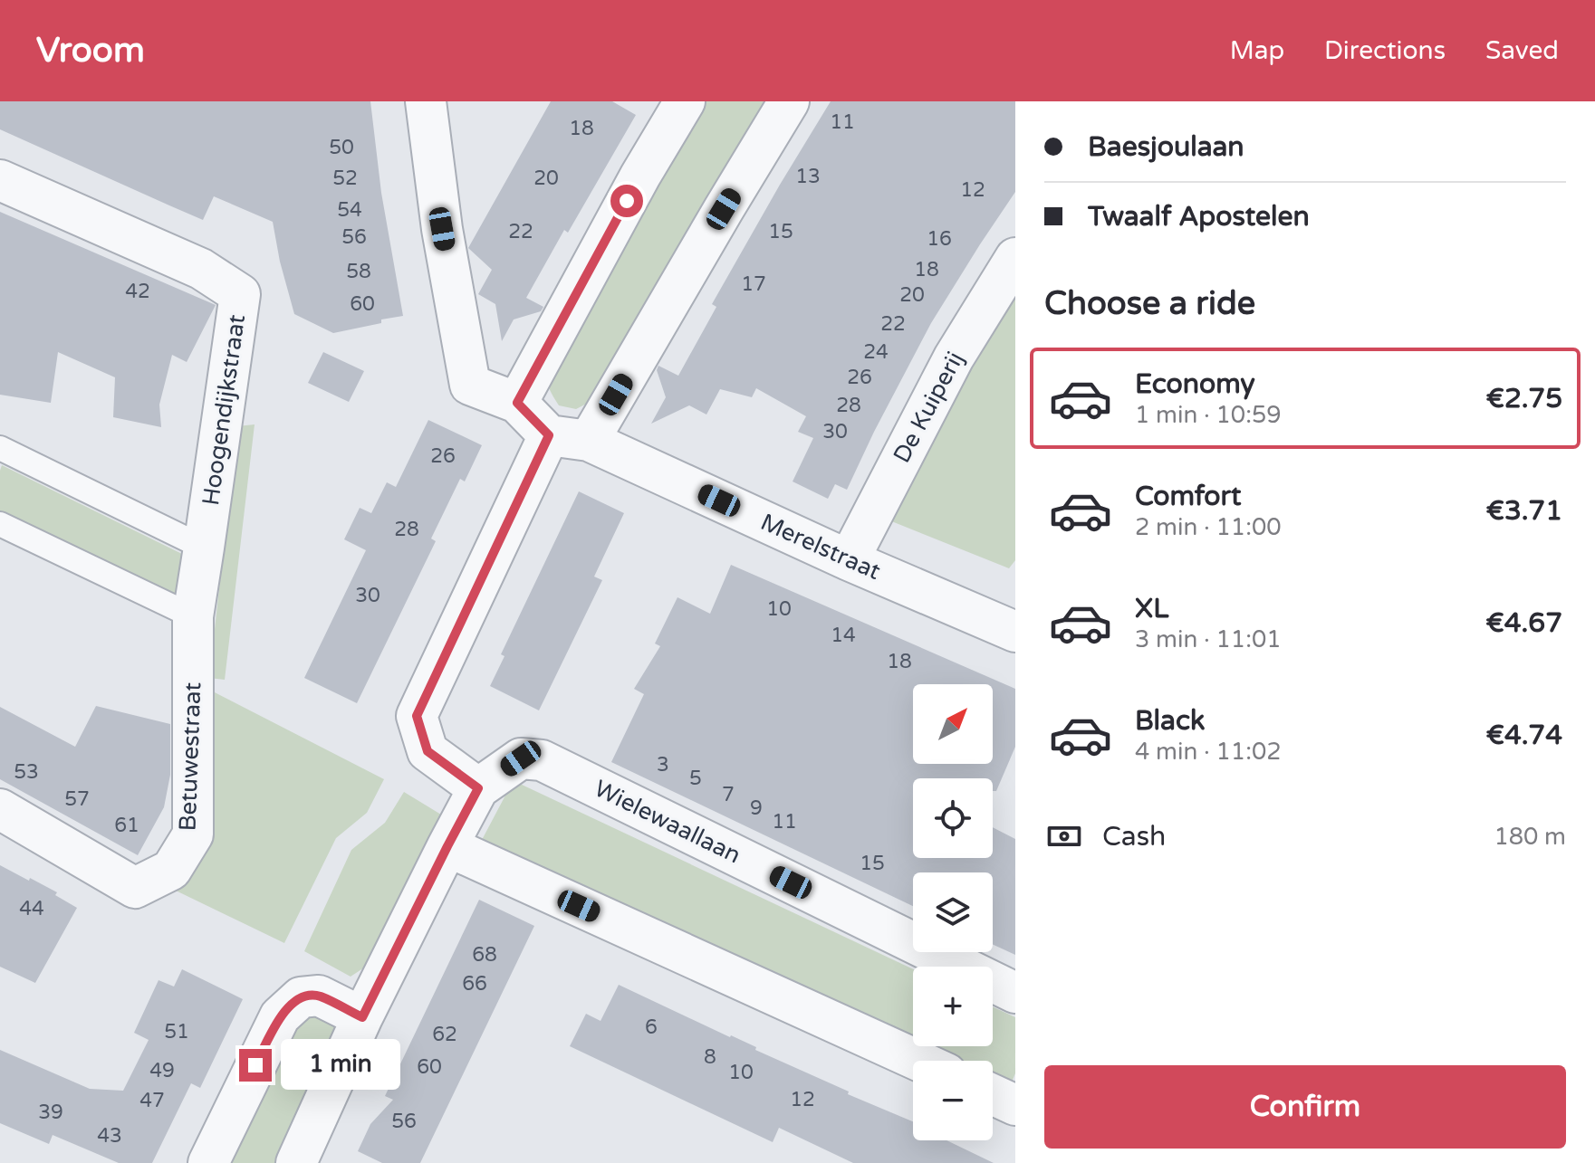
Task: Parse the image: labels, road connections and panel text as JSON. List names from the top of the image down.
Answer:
{
  "streets": {
    "street": [
      "De Kuiperij",
      "Hoogendijkstraat",
      "Merelstraat",
      "Betuwestraat",
      "Wielewaallaan"
    ]
  },
  "crossings": [
    ["De Kuiperij", "Merelstraat"],
    ["Hoogendijkstraat", "Betuwestraat"]
  ],
  "house_numbers": [
    "11",
    "18",
    "50",
    "13",
    "52",
    "20",
    "12",
    "54",
    "22",
    "15",
    "56",
    "16",
    "18",
    "58",
    "17",
    "42",
    "20",
    "60",
    "22",
    "24",
    "26",
    "28",
    "30",
    "26",
    "28",
    "30",
    "10",
    "14",
    "18",
    "3",
    "53",
    "5",
    "7",
    "57",
    "9",
    "11",
    "61",
    "15",
    "44",
    "68",
    "66",
    "6",
    "51",
    "62",
    "8",
    "60",
    "49",
    "10",
    "12",
    "47",
    "39",
    "56",
    "43"
  ],
  "north": "top right",
  "page": {
    "header": "Vroom",
    "nav": ["Map", "Directions", "Saved"],
    "banner": ["Baesjoulaan", "Twaalf Apostelen"],
    "heading": "Choose a ride",
    "list": [
      {
        "name": "Economy",
        "note": "1 min · 10:59",
        "value": "€2.75"
      },
      {
        "name": "Comfort",
        "note": "2 min · 11:00",
        "value": "€3.71"
      },
      {
        "name": "XL",
        "note": "3 min · 11:01",
        "value": "€4.67"
      },
      {
        "name": "Black",
        "note": "4 min · 11:02",
        "value": "€4.74"
      }
    ],
    "map_buttons": ["+", "−"],
    "pay": ["Cash", "180 m"],
    "bubble": "1 min",
    "buttons": "Confirm"
  }
}
